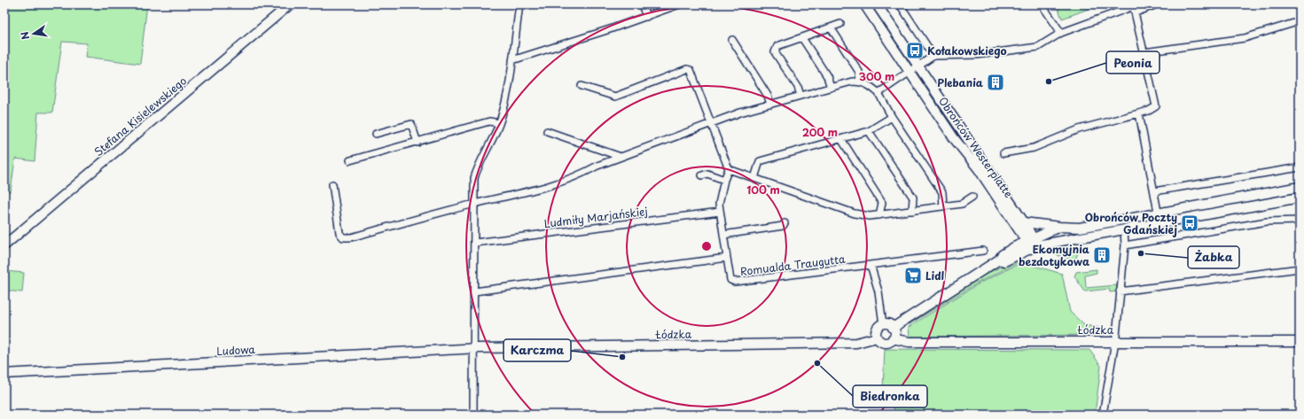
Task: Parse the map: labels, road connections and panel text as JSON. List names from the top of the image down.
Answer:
{
  "streets": {
    "street": [
      "Stefana Kisielewskiego",
      "Obrońców Westerplatte",
      "Ludmiły Marjańskiej",
      "Romualda Traugutta",
      "Łódzka",
      "Ludowa"
    ]
  },
  "crossings": [
    ["Łódzka", "Ludowa"]
  ],
  "places": {
    "bus stop": ["Kołakowskiego", "Obrońców Poczty Gdańskiej"],
    "other": [
      "Peonia",
      "Żabka",
      "Karczma",
      "Biedronka"
    ],
    "building": ["Plebania", "Ekomyjnia bezdotykowa"],
    "supermarket": ["Lidl"]
  },
  "north": "left",
  "rings": ["300 m", "200 m", "100 m"]
}
